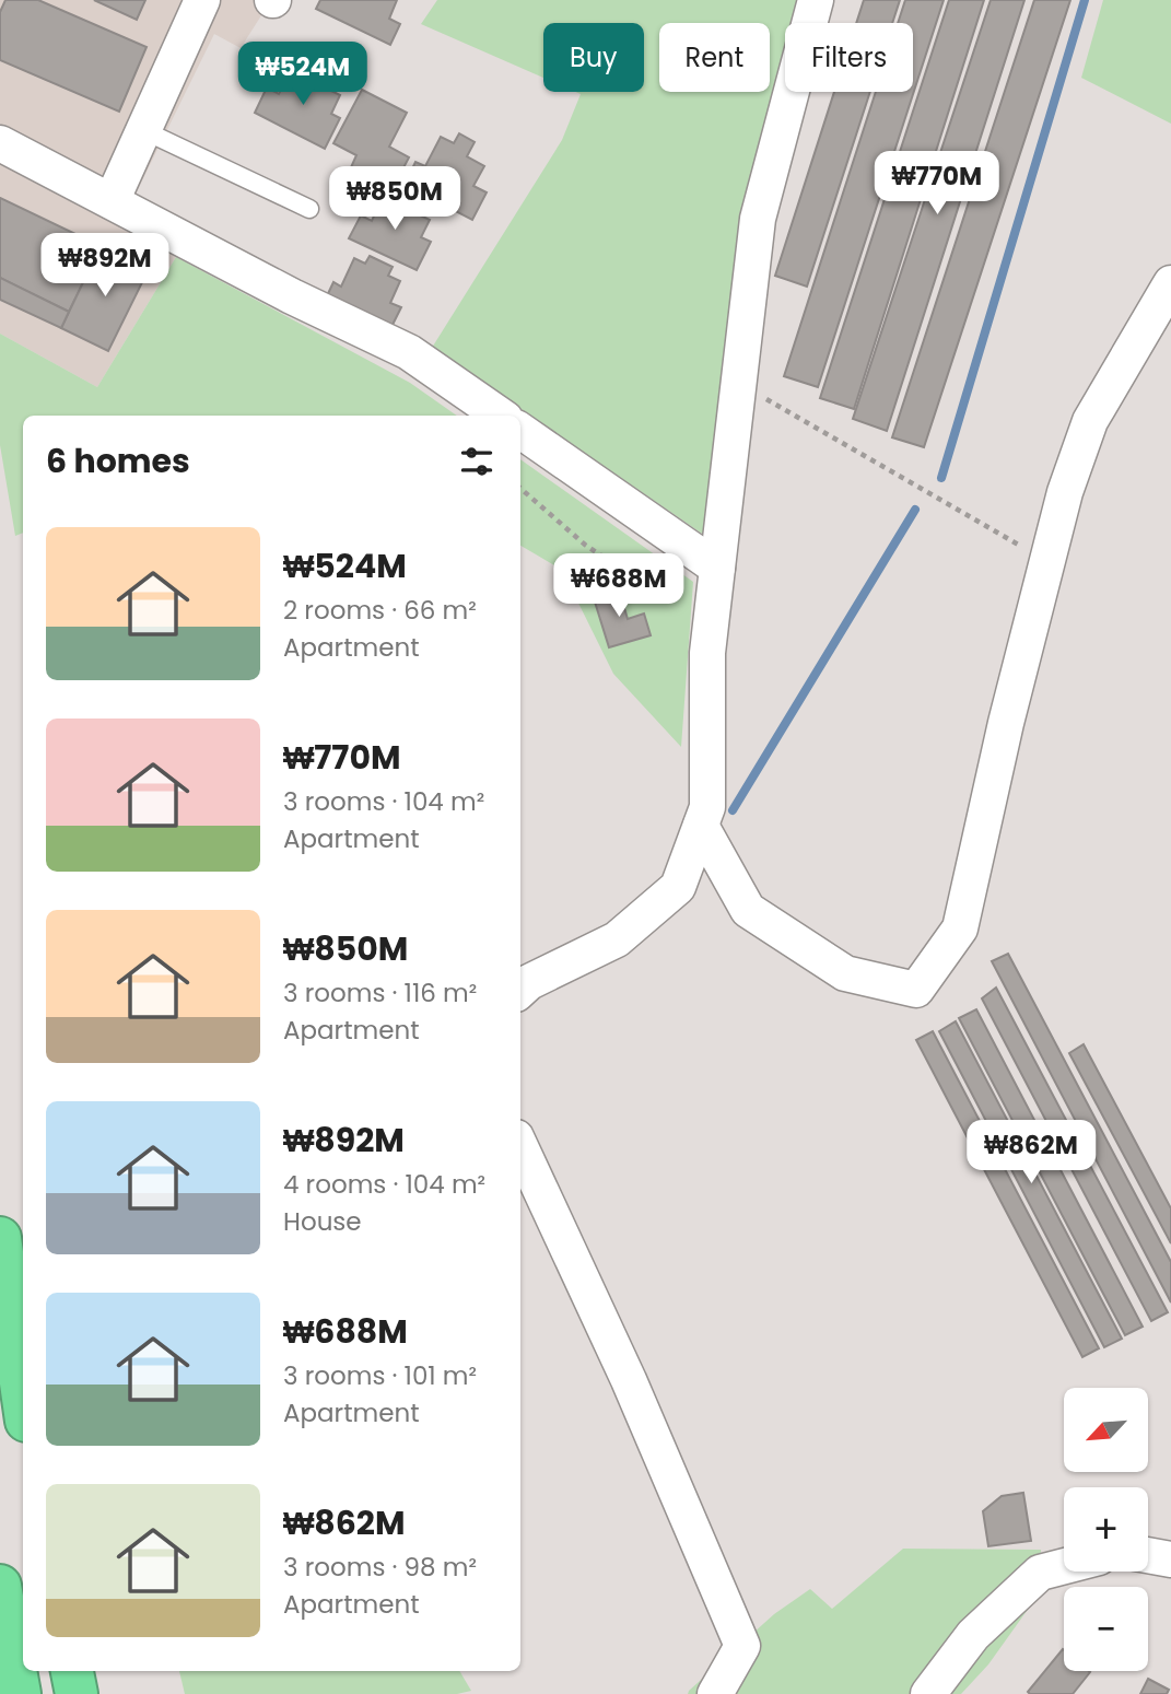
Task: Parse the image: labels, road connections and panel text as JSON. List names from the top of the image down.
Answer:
{
  "north": "bottom left",
  "page": {
    "chip": ["Buy", "Rent", "Filters"],
    "price": [
      "₩524M",
      "₩770M",
      "₩850M",
      "₩892M",
      "₩688M",
      "₩862M"
    ],
    "heading": "6 homes",
    "list": [
      {
        "name": "₩524M",
        "note": "2 rooms · 66 m² · Apartment"
      },
      {
        "name": "₩770M",
        "note": "3 rooms · 104 m² · Apartment"
      },
      {
        "name": "₩850M",
        "note": "3 rooms · 116 m² · Apartment"
      },
      {
        "name": "₩892M",
        "note": "4 rooms · 104 m² · House"
      },
      {
        "name": "₩688M",
        "note": "3 rooms · 101 m² · Apartment"
      },
      {
        "name": "₩862M",
        "note": "3 rooms · 98 m² · Apartment"
      }
    ],
    "map_buttons": ["+", "−"]
  }
}
